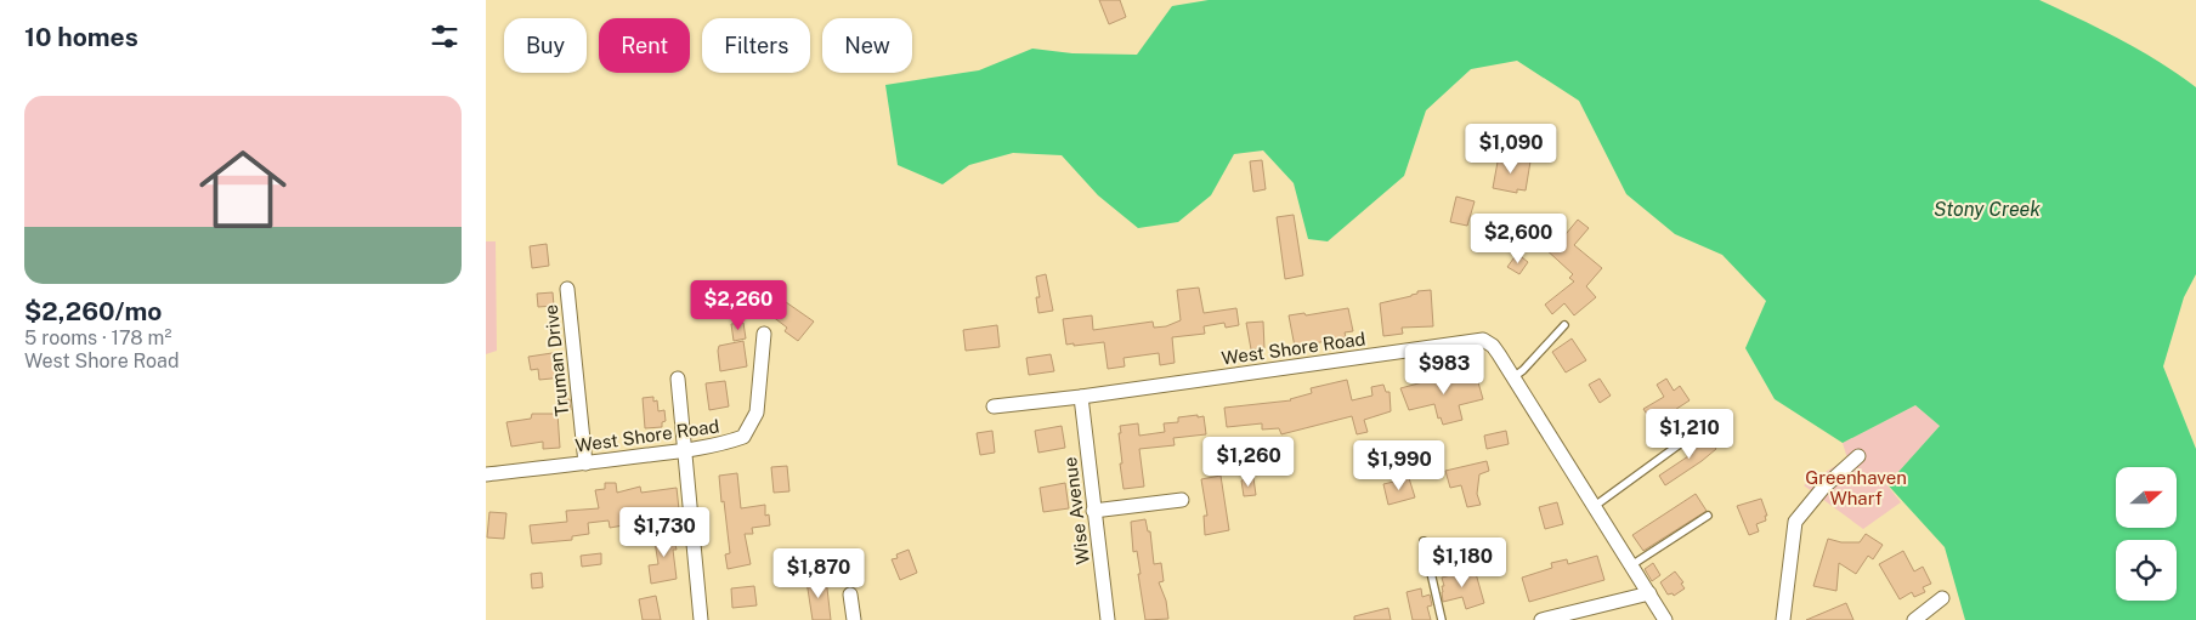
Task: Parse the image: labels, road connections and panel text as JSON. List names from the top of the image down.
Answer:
{
  "streets": {
    "street": ["West Shore Road", "Truman Drive", "Wise Avenue"]
  },
  "crossings": [
    ["West Shore Road", "Truman Drive"],
    ["West Shore Road", "Wise Avenue"]
  ],
  "water": ["Stony Creek"],
  "parks": ["Greenhaven Wharf"],
  "north": "right",
  "page": {
    "heading": "10 homes",
    "chip": [
      "Buy",
      "Rent",
      "Filters",
      "New"
    ],
    "list": [
      {
        "name": "$2,260/mo",
        "note": "5 rooms · 178 m² · West Shore Road"
      }
    ],
    "price": [
      "$1,090",
      "$2,600",
      "$2,260",
      "$983",
      "$1,210",
      "$1,260",
      "$1,990",
      "$1,730",
      "$1,180",
      "$1,870"
    ]
  }
}
